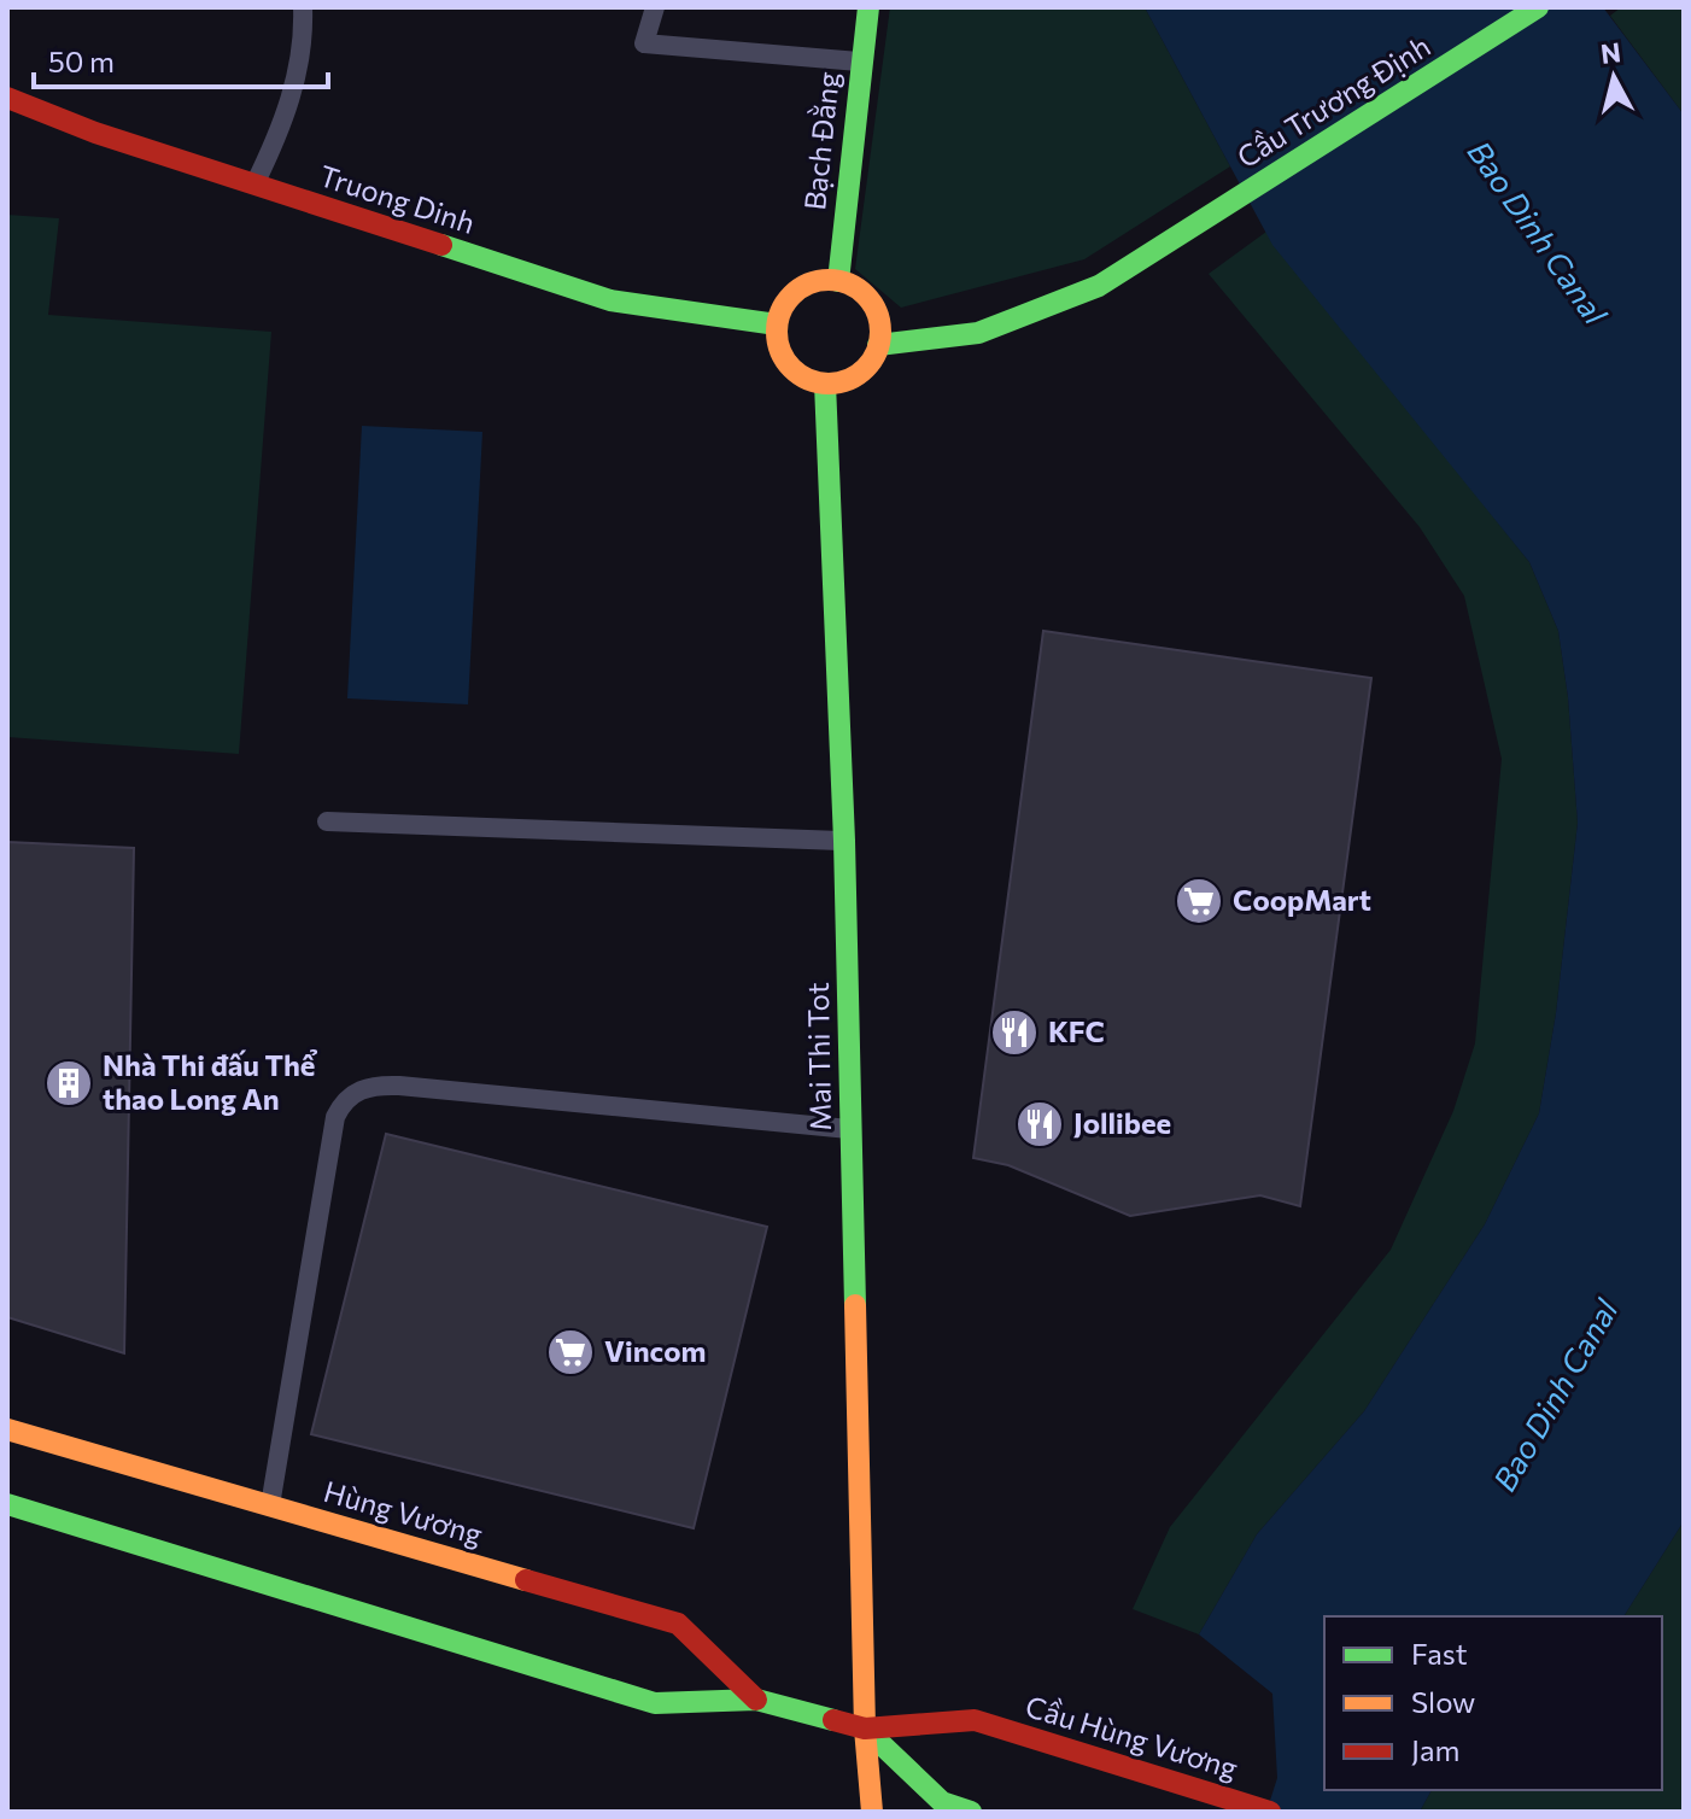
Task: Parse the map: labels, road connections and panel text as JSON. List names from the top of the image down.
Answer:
{
  "streets": {
    "street": [
      "Cầu Trương Định",
      "Bạch Đằng",
      "Truong Dinh",
      "Mai Thi Tot",
      "Hùng Vương",
      "Cầu Hùng Vương"
    ]
  },
  "crossings": [
    ["Cầu Trương Định", "Bạch Đằng"],
    ["Cầu Trương Định", "Truong Dinh"],
    ["Cầu Trương Định", "Mai Thi Tot"],
    ["Bạch Đằng", "Truong Dinh"],
    ["Bạch Đằng", "Mai Thi Tot"],
    ["Truong Dinh", "Mai Thi Tot"],
    ["Mai Thi Tot", "Hùng Vương"],
    ["Hùng Vương", "Cầu Hùng Vương"]
  ],
  "water": ["Bao Dinh Canal"],
  "places": {
    "supermarket": ["CoopMart", "Vincom"],
    "restaurant": ["KFC", "Jollibee"],
    "building": ["Nhà Thi đấu Thể thao Long An"]
  },
  "legend": ["Fast", "Slow", "Jam"],
  "scale_bar": "50 m",
  "north": "top"
}
